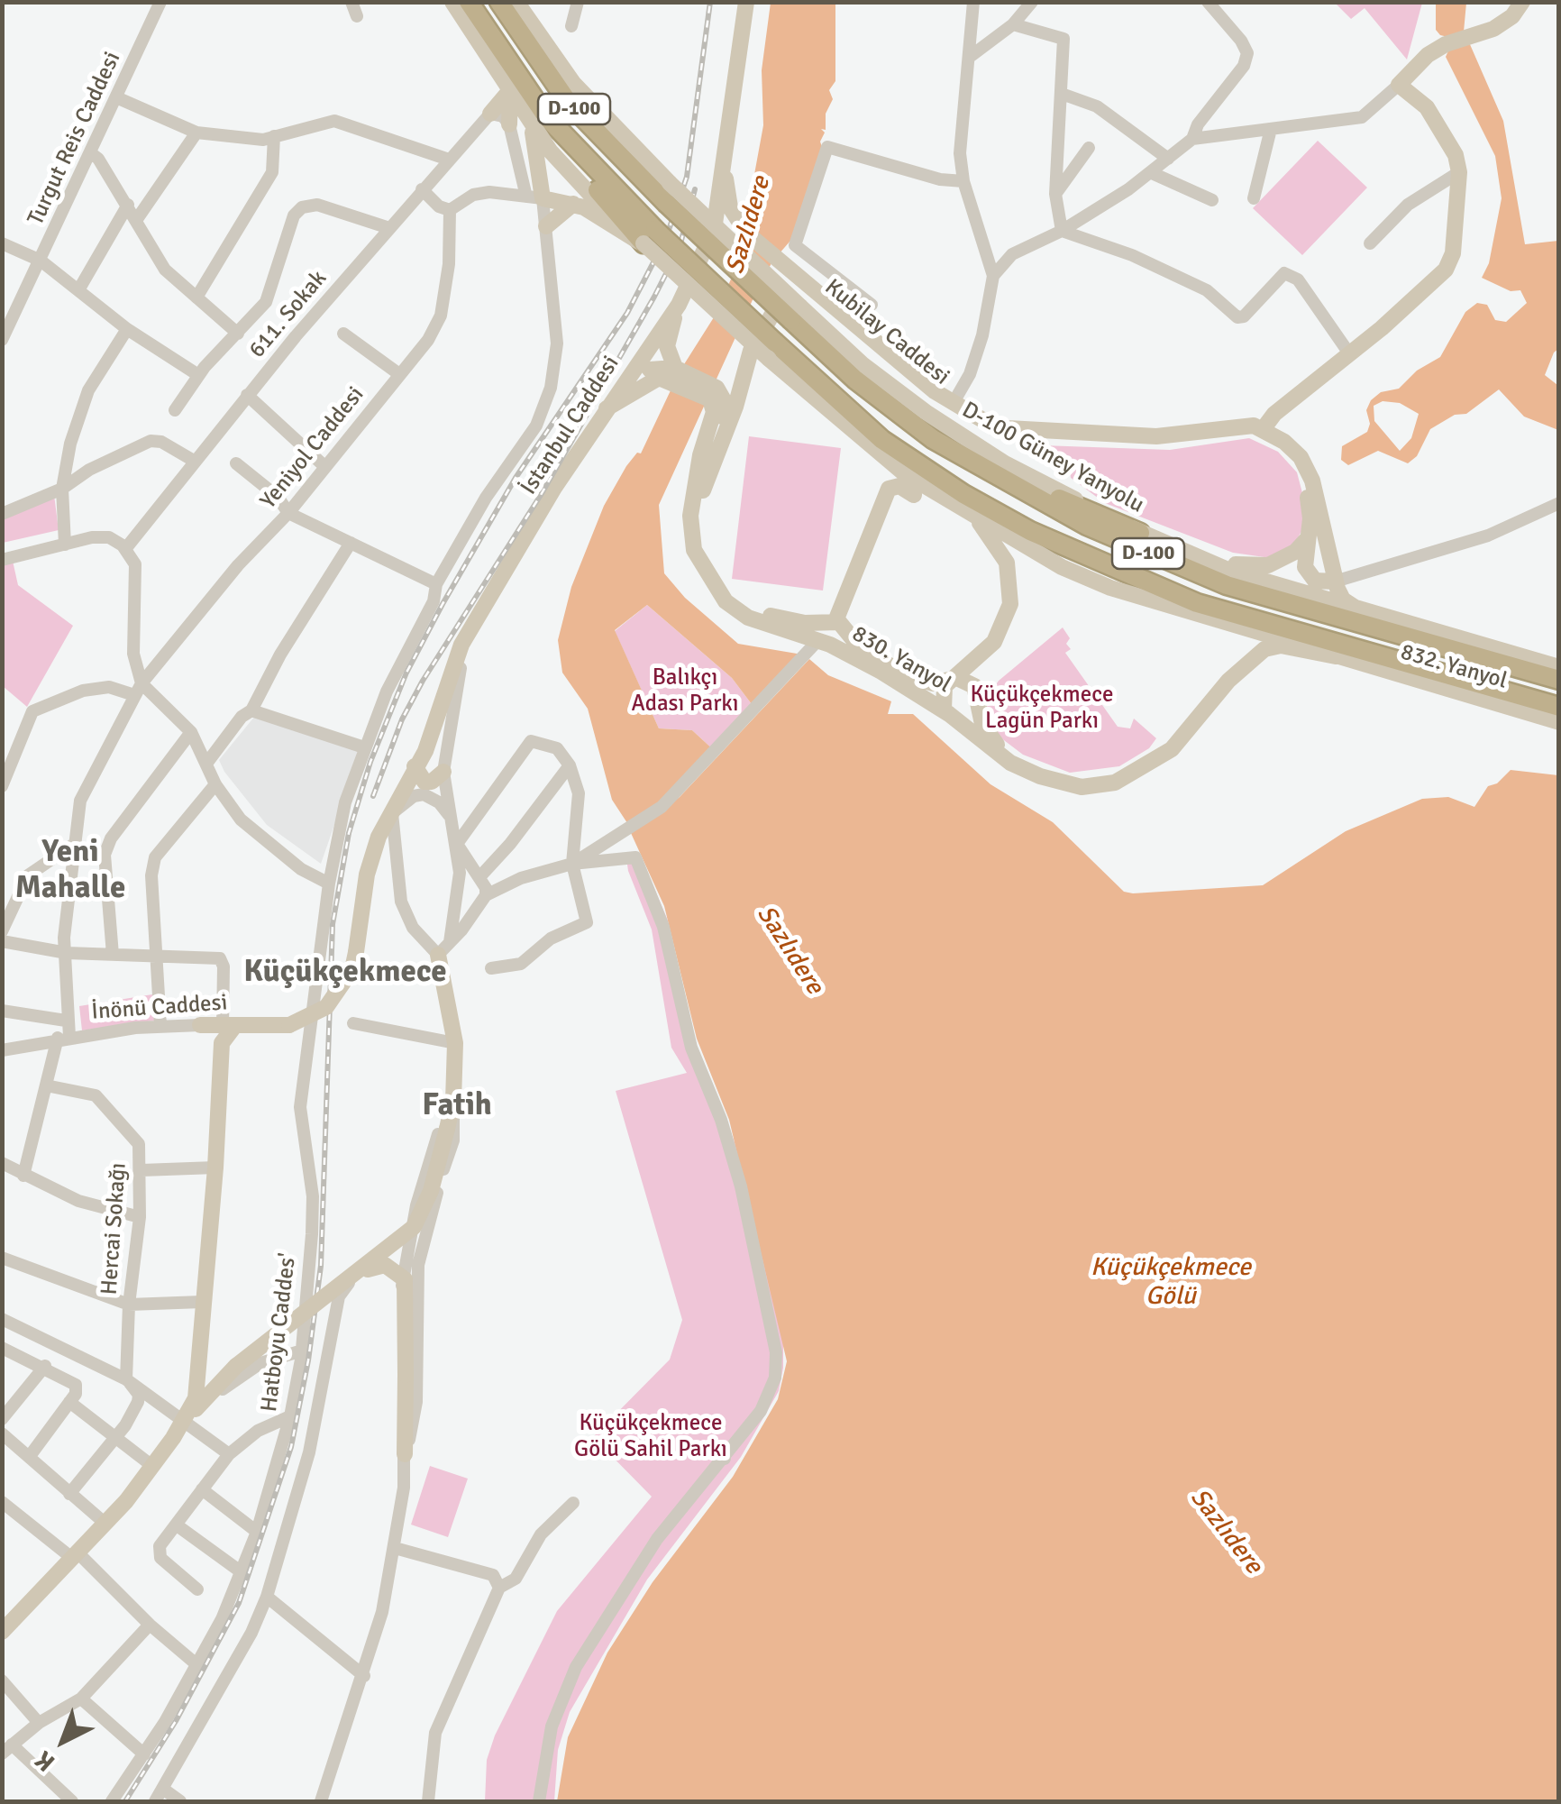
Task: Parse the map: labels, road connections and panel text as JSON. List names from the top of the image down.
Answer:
{
  "streets": {
    "highway": ["D-100"],
    "main road": [
      "Kubilay Caddesi",
      "İstanbul Caddesi",
      "D-100 Güney Yanyolu",
      "830. Yanyol",
      "832. Yanyol",
      "İnönü Caddesi"
    ],
    "street": [
      "Turgut Reis Caddesi",
      "611. Sokak",
      "Yeniyol Caddesi",
      "Hercai Sokağı",
      "Hatboyu Caddes'"
    ]
  },
  "crossings": [
    ["D-100", "D-100 Güney Yanyolu"],
    ["İstanbul Caddesi", "İnönü Caddesi"],
    ["Yeniyol Caddesi", "İnönü Caddesi"],
    ["830. Yanyol", "832. Yanyol"]
  ],
  "districts": ["Yeni Mahalle", "Küçükçekmece", "Fatih"],
  "water": ["Sazlıdere", "Küçükçekmece Gölü"],
  "parks": ["Balıkçı Adası Parkı", "Küçükçekmece Lagün Parkı", "Küçükçekmece Gölü Sahil Parkı"],
  "north": "bottom left"
}
